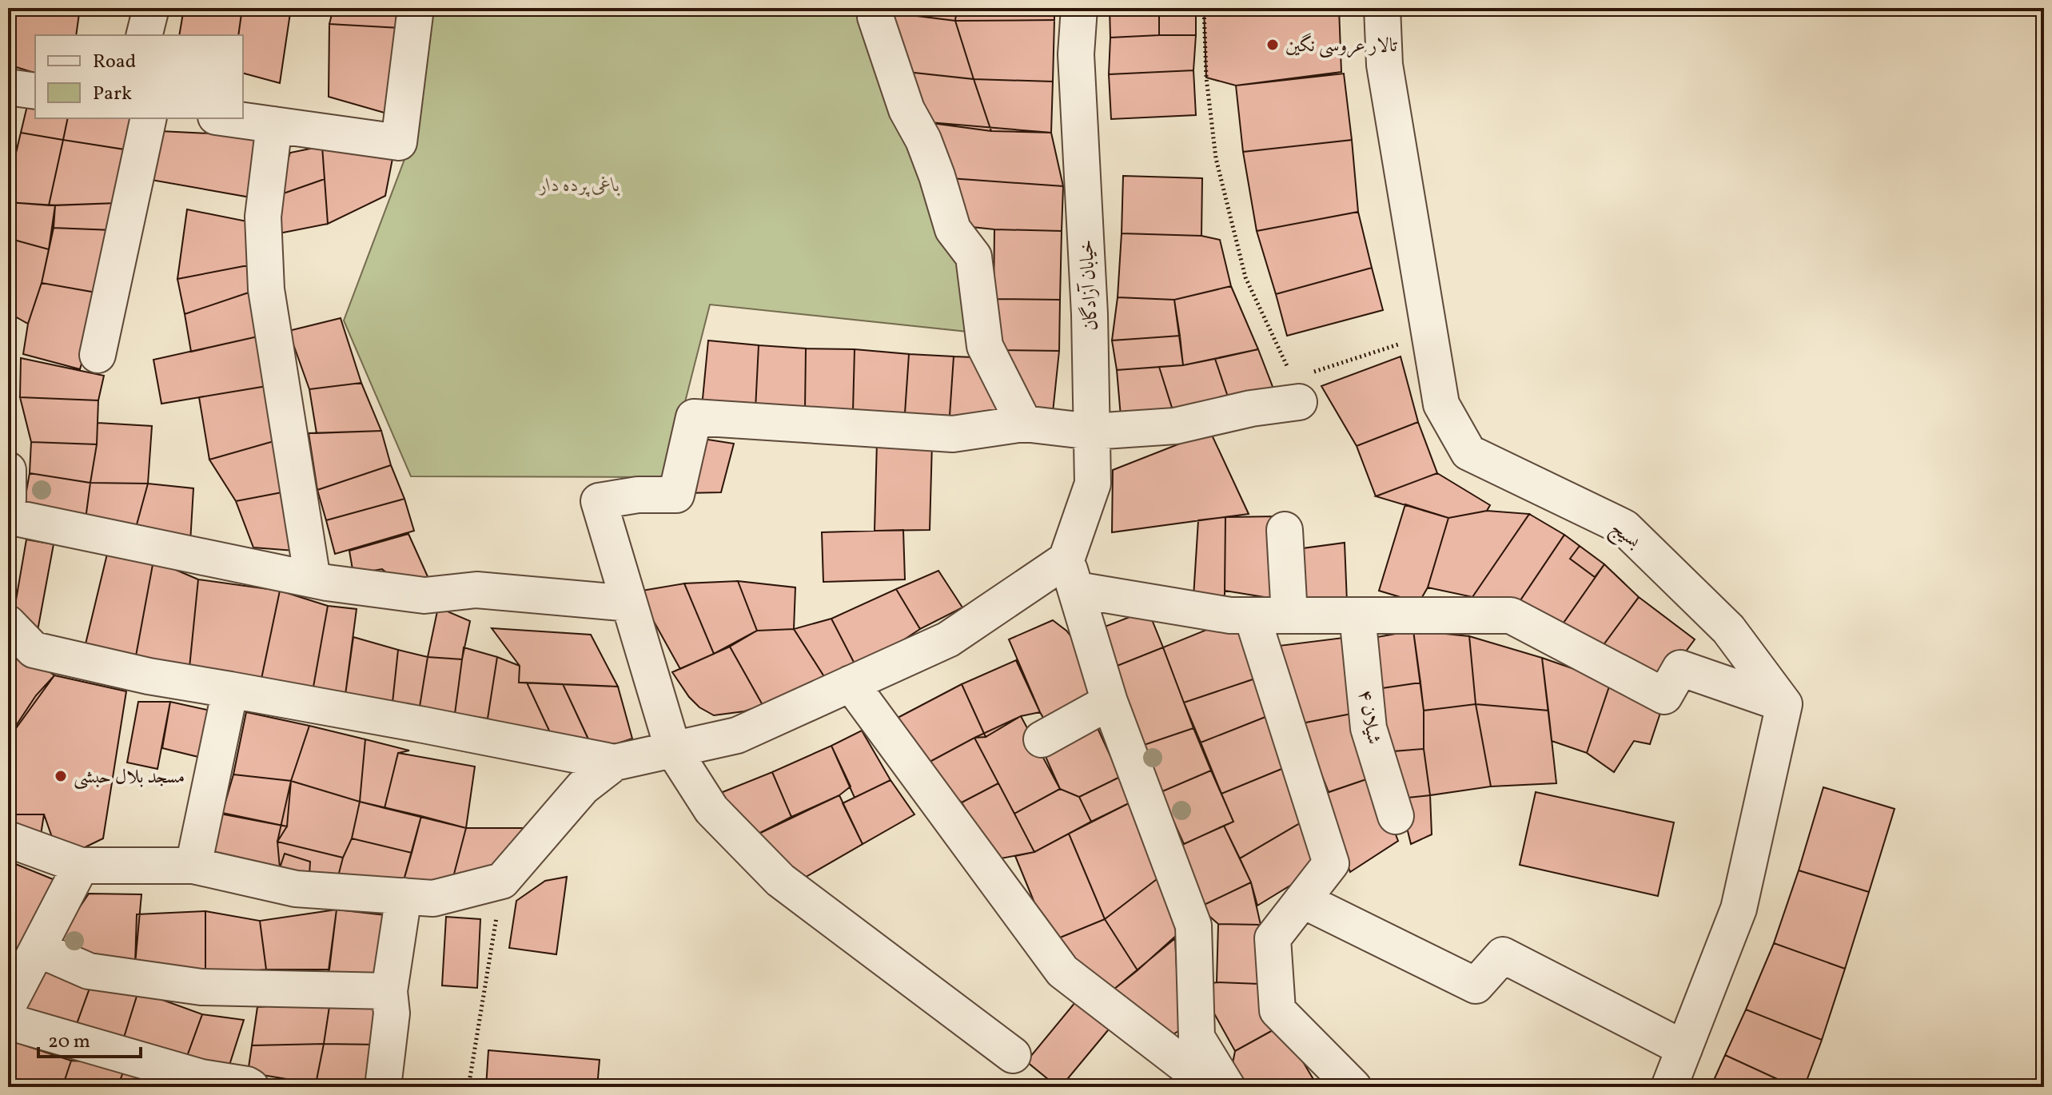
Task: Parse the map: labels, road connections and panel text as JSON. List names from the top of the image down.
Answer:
{
  "streets": {
    "street": ["خیابان آزادگان", "بسیج", "شیلان ۴"]
  },
  "parks": ["باغی پرده دار"],
  "places": ["تالار عروسی نگین", "مسجد بلال حبشی"],
  "legend": ["Road", "Park"],
  "scale_bar": "20 m"
}
